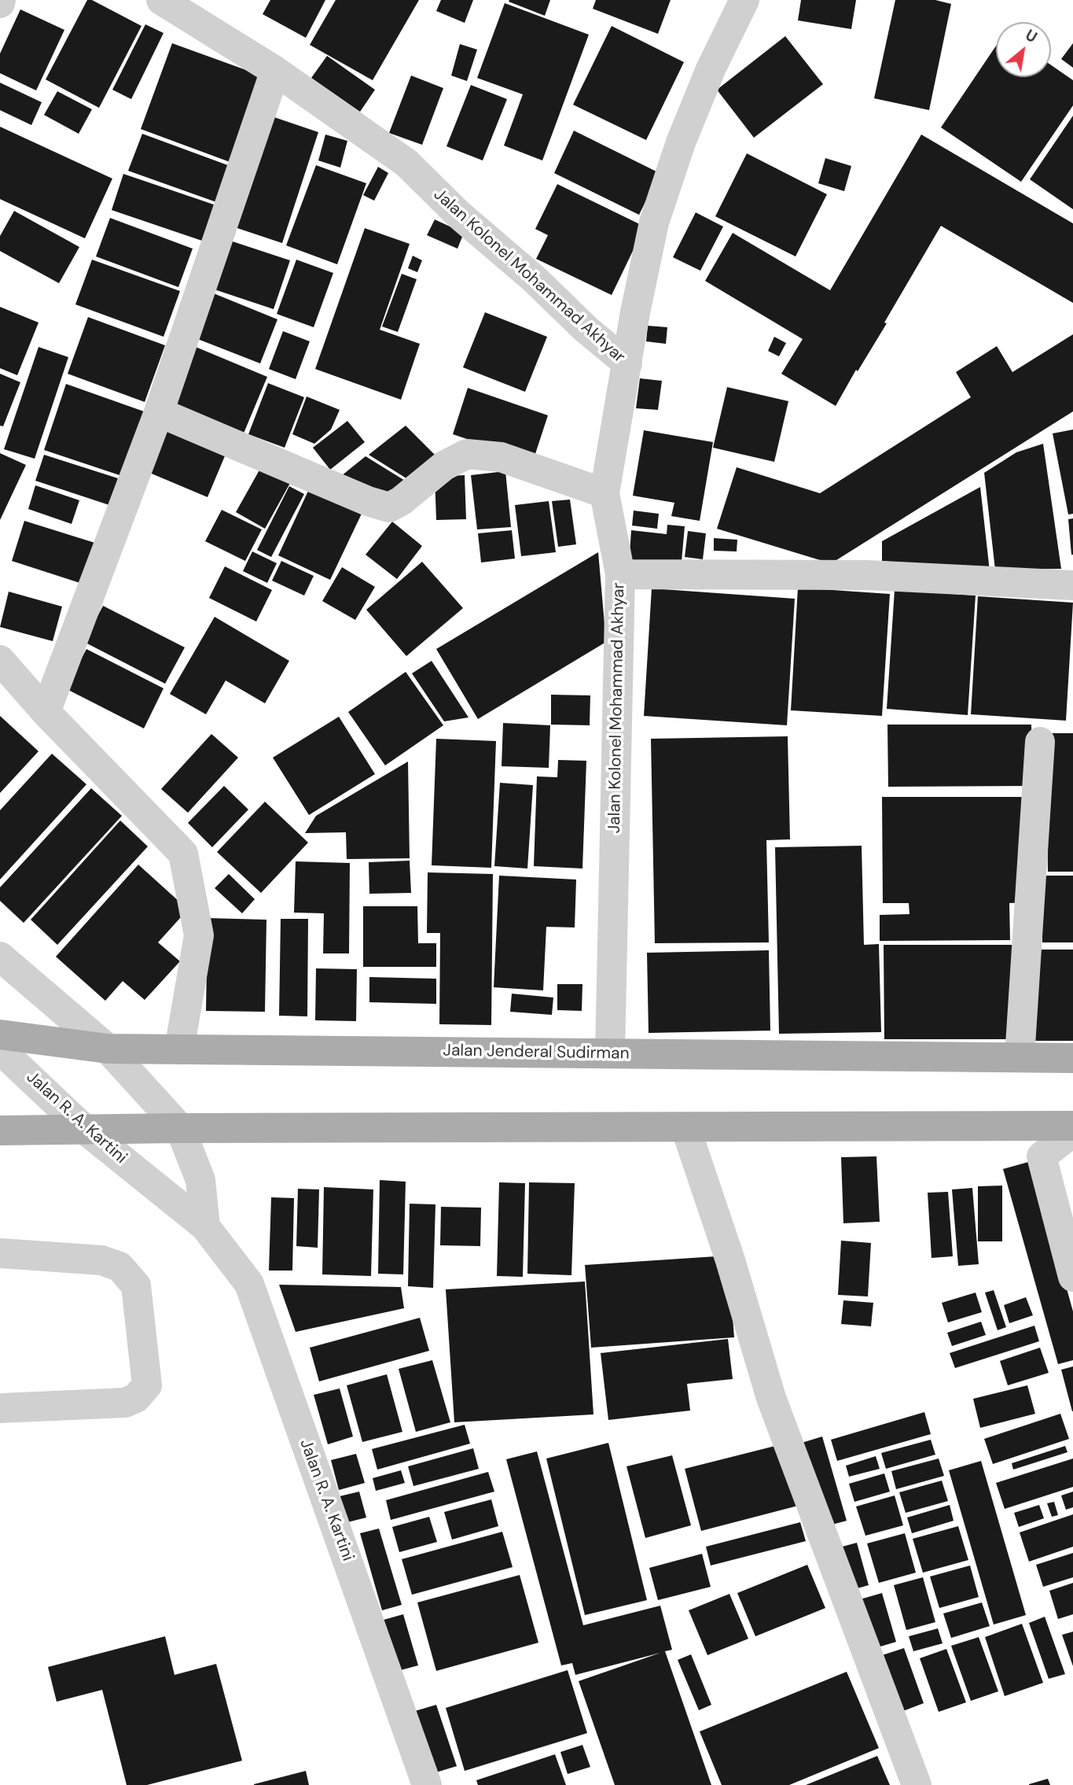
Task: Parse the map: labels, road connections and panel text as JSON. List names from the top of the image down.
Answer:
{
  "streets": {
    "main road": ["Jalan Jenderal Sudirman"],
    "street": ["Jalan Kolonel Mohammad Akhyar", "Jalan R. A. Kartini"]
  },
  "crossings": [
    ["Jalan Kolonel Mohammad Akhyar", "Jalan Jenderal Sudirman"]
  ],
  "north": "top right"
}
